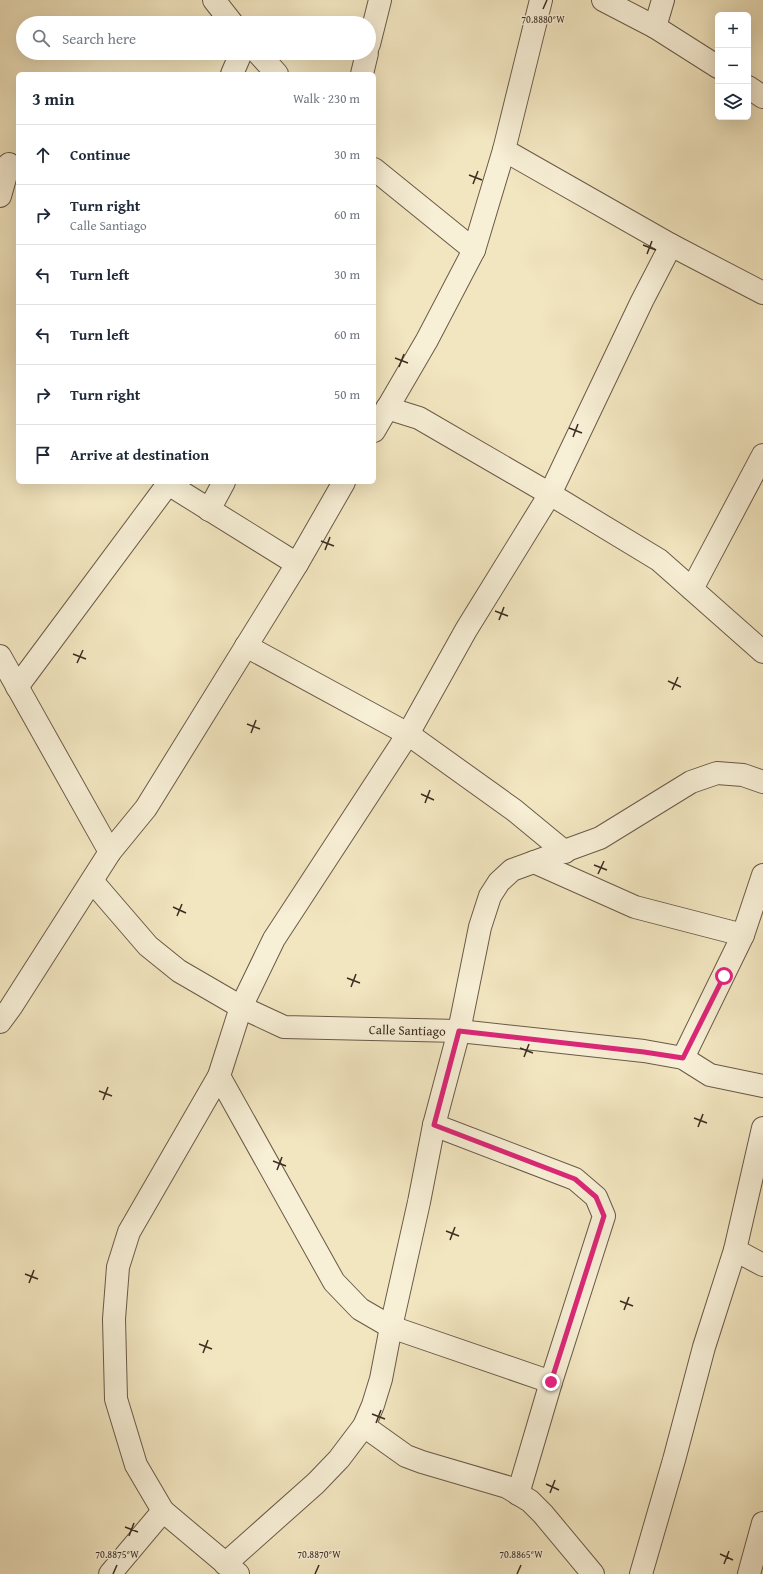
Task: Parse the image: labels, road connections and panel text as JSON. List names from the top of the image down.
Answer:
{
  "streets": {
    "street": ["Calle Santiago"]
  },
  "page": {
    "map_buttons": ["+", "−"],
    "search": "Search here",
    "heading": ["3 min", "Walk · 230 m"],
    "list": [
      ["Continue", "30 m"],
      ["Turn right", "Calle Santiago", "60 m"],
      ["Turn left", "30 m"],
      ["Turn left", "60 m"],
      ["Turn right", "50 m"],
      "Arrive at destination"
    ]
  },
  "coordinates": [
    "70.8880°W",
    "70.8875°W",
    "70.8870°W",
    "70.8865°W"
  ]
}
